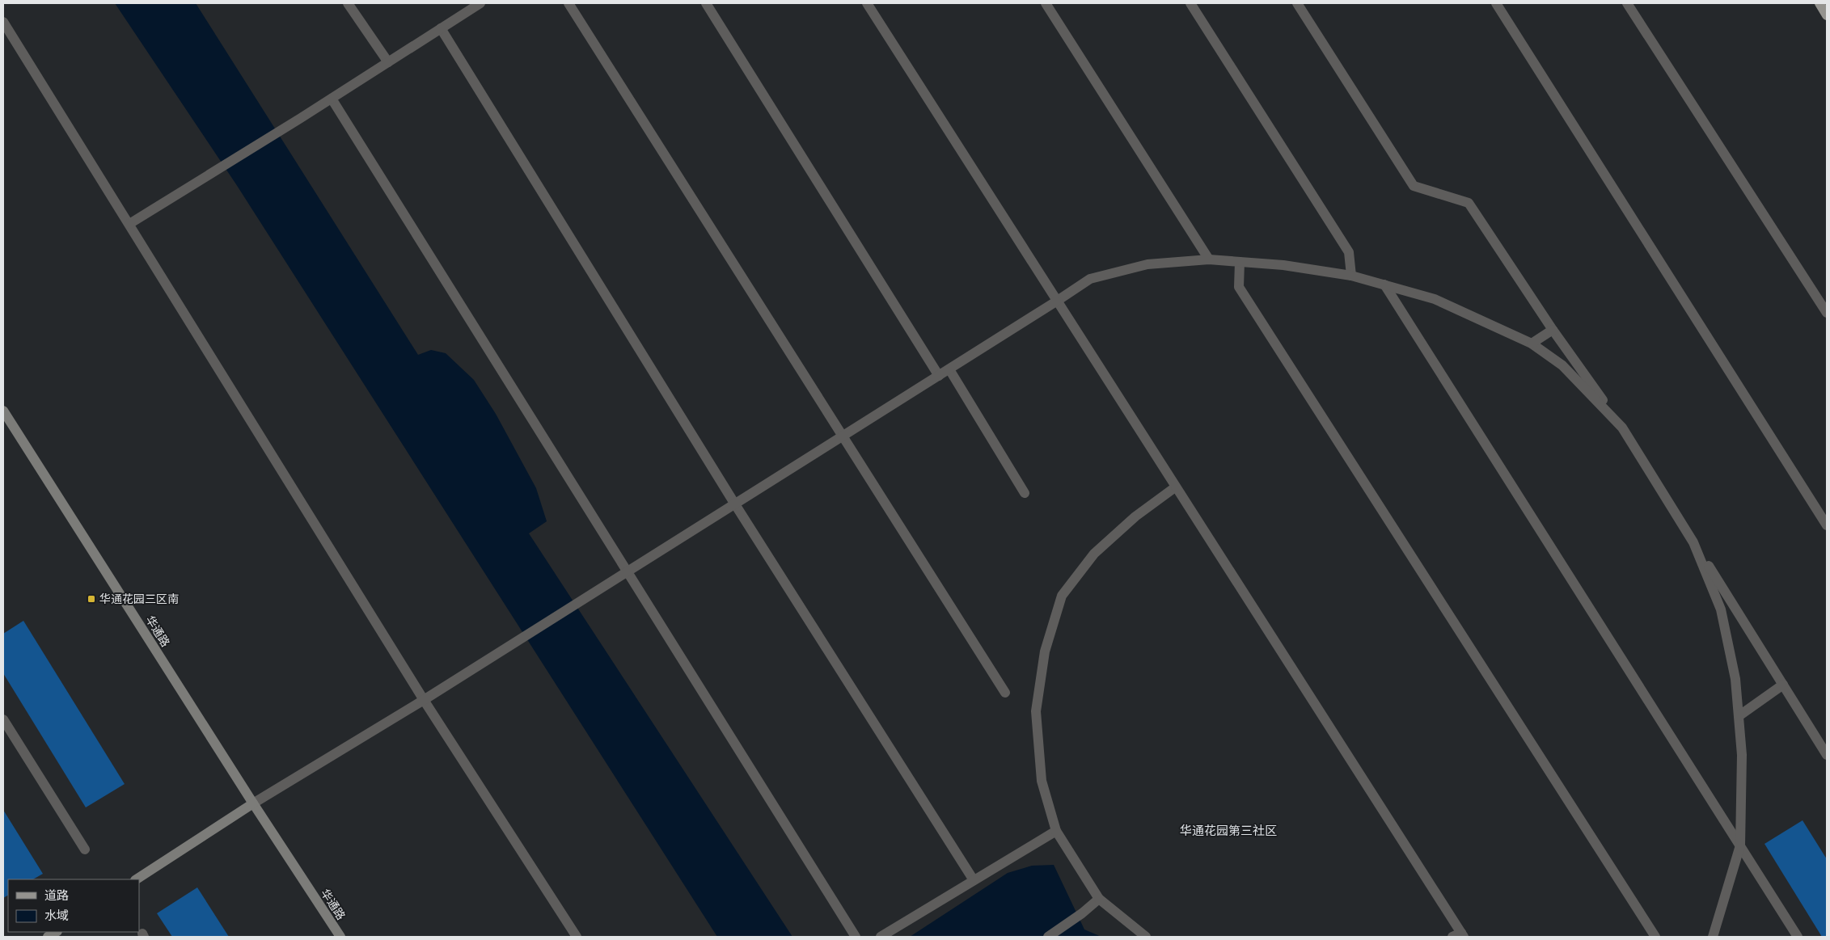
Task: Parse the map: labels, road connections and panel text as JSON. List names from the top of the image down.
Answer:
{
  "streets": {
    "street": ["华通路"]
  },
  "districts": ["华通花园第三社区"],
  "places": {
    "transit": ["华通花园三区南"]
  },
  "legend": ["道路", "水域"]
}
